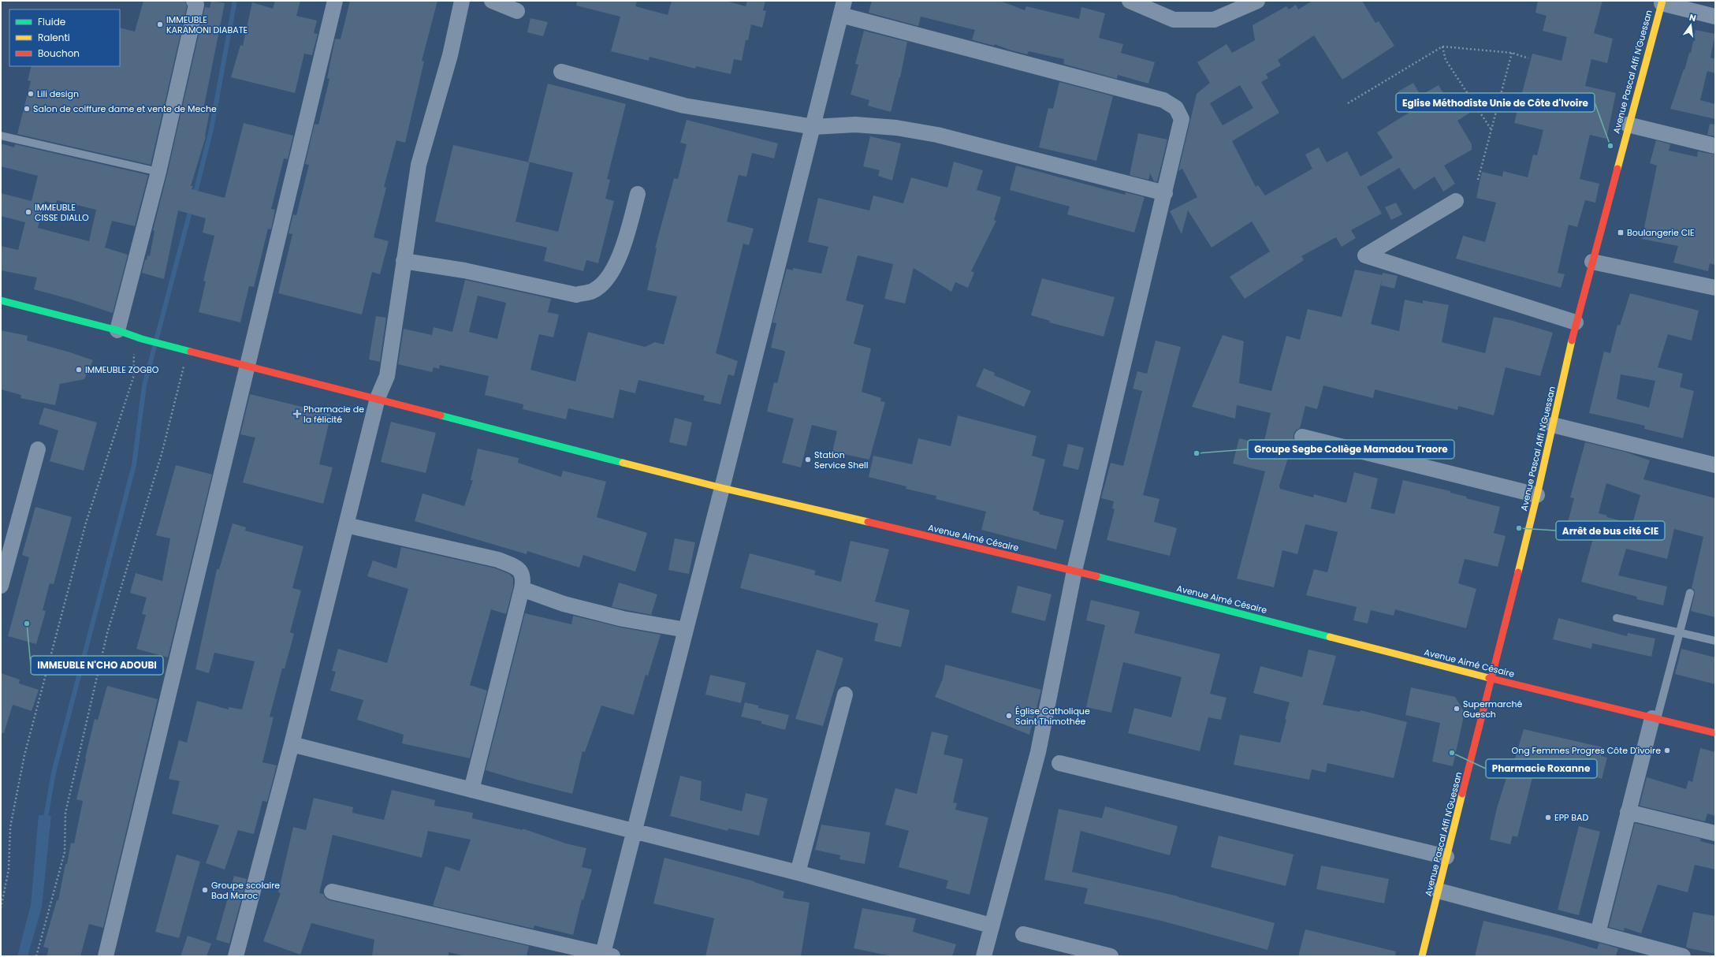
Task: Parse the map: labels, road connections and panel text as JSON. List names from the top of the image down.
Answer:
{
  "streets": {
    "street": ["Avenue Pascal Affi N'Guessan", "Avenue Aimé Césaire"]
  },
  "crossings": [
    ["Avenue Pascal Affi N'Guessan", "Avenue Aimé Césaire"]
  ],
  "places": {
    "other": [
      "IMMEUBLE KARAMONI DIABATE",
      "Lili design",
      "Salon de coiffure dame et vente de Meche",
      "Eglise Méthodiste Unie de Côte d'Ivoire",
      "IMMEUBLE CISSE DIALLO",
      "IMMEUBLE ZOGBO",
      "Groupe Segbe Collège Mamadou Traore",
      "Station Service Shell",
      "Arrêt de bus cité CIE",
      "IMMEUBLE N'CHO ADOUBI",
      "Supermarché Guesch",
      "Église Catholique Saint Thimothée",
      "Ong Femmes Progres Côte D'ivoire",
      "Pharmacie Roxanne",
      "EPP BAD",
      "Groupe scolaire Bad Maroc"
    ],
    "transit": ["Boulangerie CIE"],
    "health": ["Pharmacie de la félicité"]
  },
  "legend": ["Fluide", "Ralenti", "Bouchon"],
  "north": "top"
}
